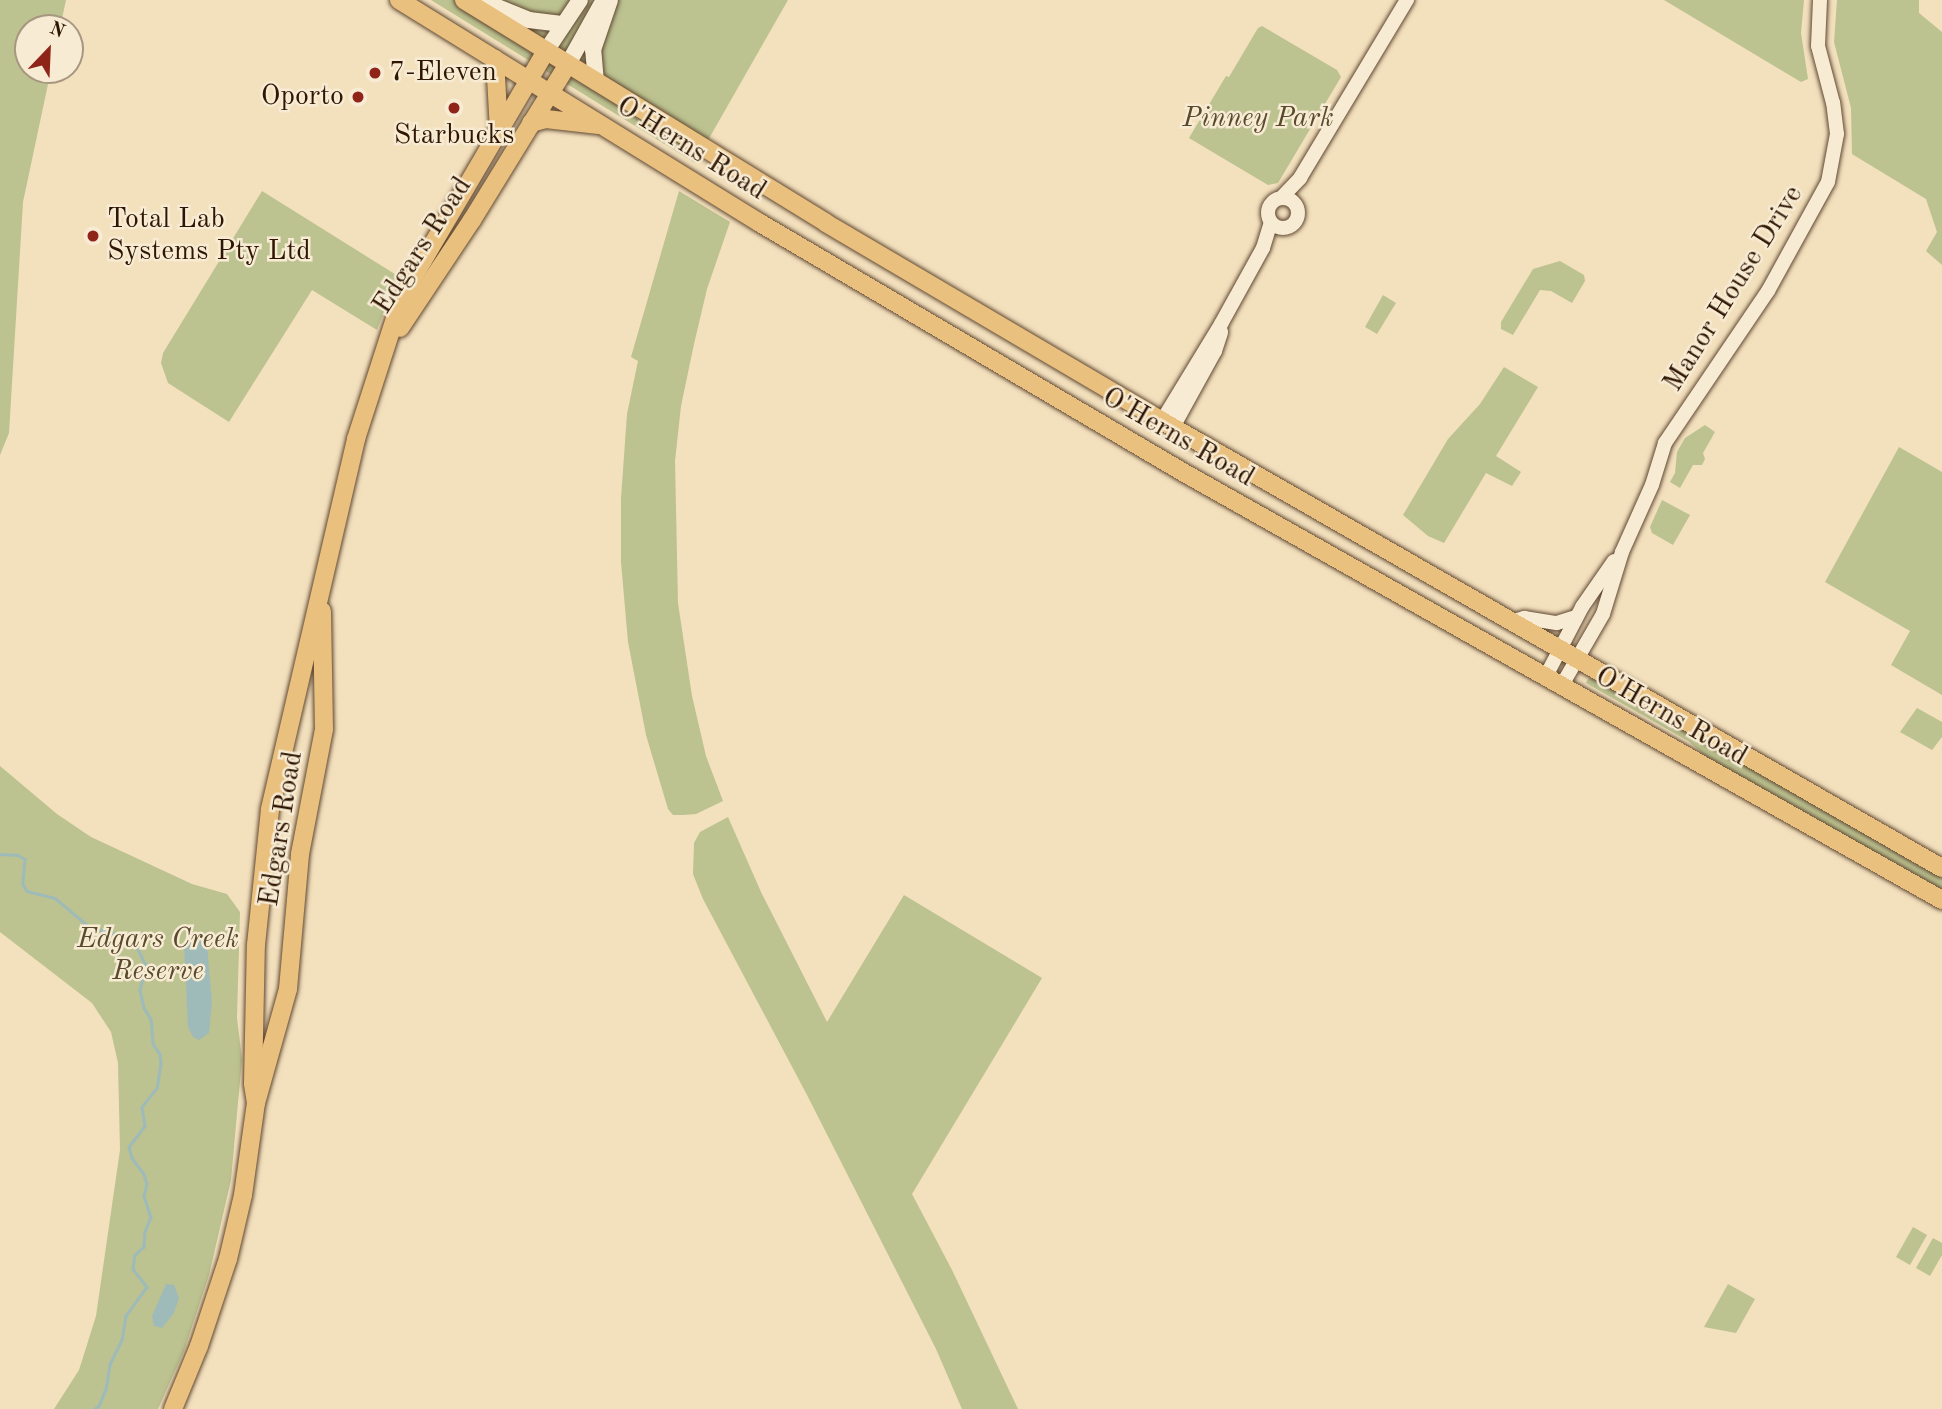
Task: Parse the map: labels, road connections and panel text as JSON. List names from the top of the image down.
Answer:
{
  "streets": {
    "main road": ["O'Herns Road", "Edgars Road"],
    "street": ["Manor House Drive"]
  },
  "crossings": [
    ["O'Herns Road", "Edgars Road"],
    ["O'Herns Road", "Manor House Drive"]
  ],
  "parks": ["Pinney Park", "Edgars Creek Reserve"],
  "places": [
    "7-Eleven",
    "Oporto",
    "Starbucks",
    "Total Lab Systems Pty Ltd"
  ],
  "north": "top right"
}
